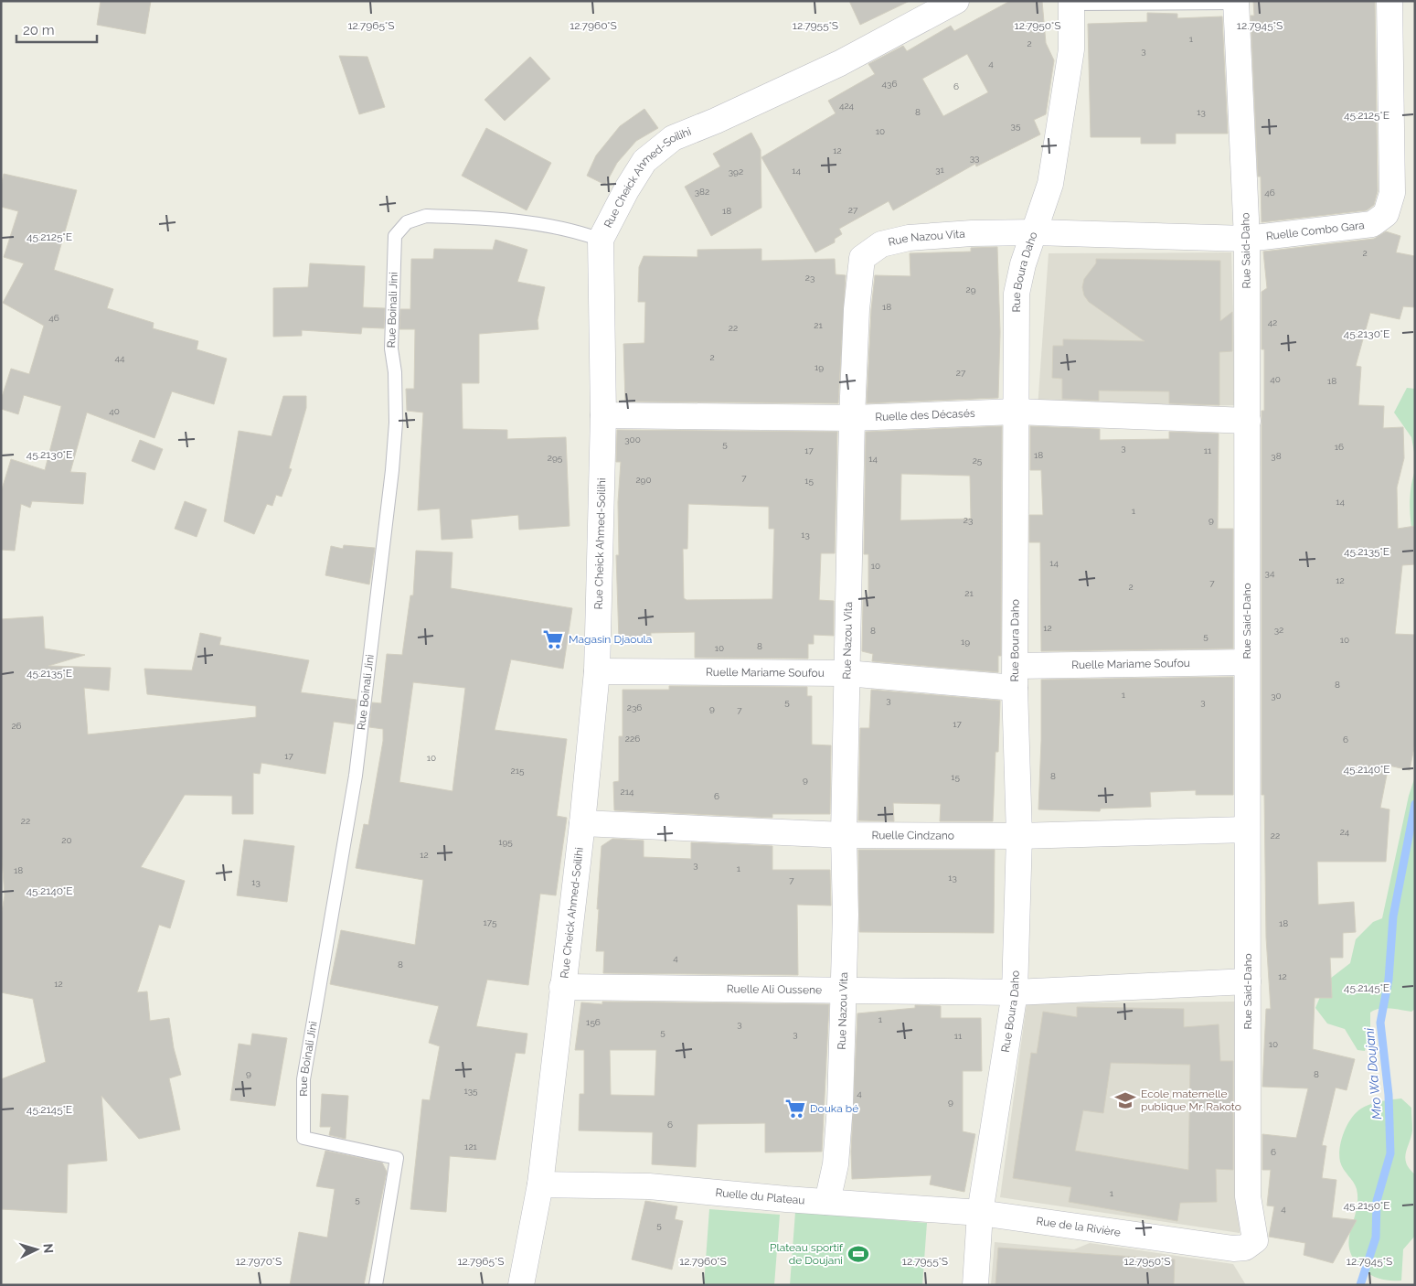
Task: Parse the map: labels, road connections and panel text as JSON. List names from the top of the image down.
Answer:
{
  "streets": {
    "street": [
      "Rue Cheick Ahmed-Soilihi",
      "Ruelle Combo Gara",
      "Rue Nazou Vita",
      "Rue Said-Daho",
      "Rue Boura Daho",
      "Ruelle des Décasés",
      "Ruelle Mariame Soufou",
      "Ruelle Cindzano",
      "Ruelle Ali Oussene",
      "Ruelle du Plateau",
      "Rue de la Rivière"
    ],
    "lane": ["Rue Boinali Jini"]
  },
  "crossings": [
    ["Rue Cheick Ahmed-Soilihi", "Rue Boinali Jini"],
    ["Rue Cheick Ahmed-Soilihi", "Ruelle des Décasés"],
    ["Rue Cheick Ahmed-Soilihi", "Ruelle Mariame Soufou"],
    ["Rue Cheick Ahmed-Soilihi", "Ruelle Cindzano"],
    ["Rue Cheick Ahmed-Soilihi", "Ruelle Ali Oussene"],
    ["Rue Cheick Ahmed-Soilihi", "Ruelle du Plateau"],
    ["Ruelle Combo Gara", "Rue Nazou Vita"],
    ["Ruelle Combo Gara", "Rue Said-Daho"],
    ["Ruelle Combo Gara", "Rue Boura Daho"],
    ["Rue Nazou Vita", "Rue Boura Daho"],
    ["Rue Nazou Vita", "Ruelle des Décasés"],
    ["Rue Nazou Vita", "Ruelle Mariame Soufou"],
    ["Rue Nazou Vita", "Ruelle Cindzano"],
    ["Rue Nazou Vita", "Ruelle Ali Oussene"],
    ["Rue Nazou Vita", "Ruelle du Plateau"],
    ["Rue Said-Daho", "Ruelle des Décasés"],
    ["Rue Said-Daho", "Ruelle Mariame Soufou"],
    ["Rue Said-Daho", "Ruelle Cindzano"],
    ["Rue Said-Daho", "Ruelle Ali Oussene"],
    ["Rue Said-Daho", "Rue de la Rivière"],
    ["Rue Boura Daho", "Ruelle des Décasés"],
    ["Rue Boura Daho", "Ruelle Mariame Soufou"],
    ["Rue Boura Daho", "Ruelle Cindzano"],
    ["Rue Boura Daho", "Ruelle Ali Oussene"],
    ["Rue Boura Daho", "Ruelle du Plateau"],
    ["Rue Boura Daho", "Rue de la Rivière"],
    ["Ruelle du Plateau", "Rue de la Rivière"]
  ],
  "water": ["Mro Wa Doujani"],
  "places": {
    "supermarket": ["Magasin Djaoula", "Douka bé"],
    "school or university": ["Ecole maternelle publique Mr. Rakoto"],
    "sports": ["Plateau sportif de Doujani"]
  },
  "house_numbers": [
    "1",
    "2",
    "3",
    "4",
    "436",
    "6",
    "424",
    "8",
    "13",
    "35",
    "10",
    "12",
    "33",
    "31",
    "14",
    "392",
    "382",
    "46",
    "27",
    "18",
    "2",
    "23",
    "29",
    "18",
    "46",
    "42",
    "21",
    "22",
    "2",
    "44",
    "19",
    "27",
    "40",
    "18",
    "40",
    "300",
    "5",
    "16",
    "3",
    "17",
    "11",
    "18",
    "38",
    "295",
    "14",
    "25",
    "7",
    "290",
    "15",
    "14",
    "1",
    "23",
    "9",
    "13",
    "14",
    "10",
    "34",
    "12",
    "7",
    "2",
    "21",
    "12",
    "32",
    "8",
    "5",
    "10",
    "19",
    "8",
    "10",
    "8",
    "1",
    "30",
    "3",
    "5",
    "3",
    "236",
    "9",
    "7",
    "17",
    "26",
    "226",
    "6",
    "17",
    "10",
    "215",
    "8",
    "15",
    "9",
    "214",
    "6",
    "22",
    "24",
    "22",
    "20",
    "195",
    "12",
    "3",
    "1",
    "18",
    "13",
    "7",
    "13",
    "175",
    "18",
    "4",
    "8",
    "12",
    "12",
    "1",
    "156",
    "3",
    "5",
    "3",
    "11",
    "10",
    "9",
    "8",
    "135",
    "4",
    "9",
    "6",
    "121",
    "6",
    "1",
    "5",
    "4",
    "5"
  ],
  "scale_bar": "20 m",
  "north": "right",
  "coordinates": [
    "12.7965°S",
    "12.7960°S",
    "12.7955°S",
    "12.7950°S",
    "12.7945°S",
    "45.2125°E",
    "45.2130°E",
    "45.2135°E",
    "45.2140°E",
    "45.2145°E",
    "45.2150°E",
    "12.7970°S"
  ]
}
